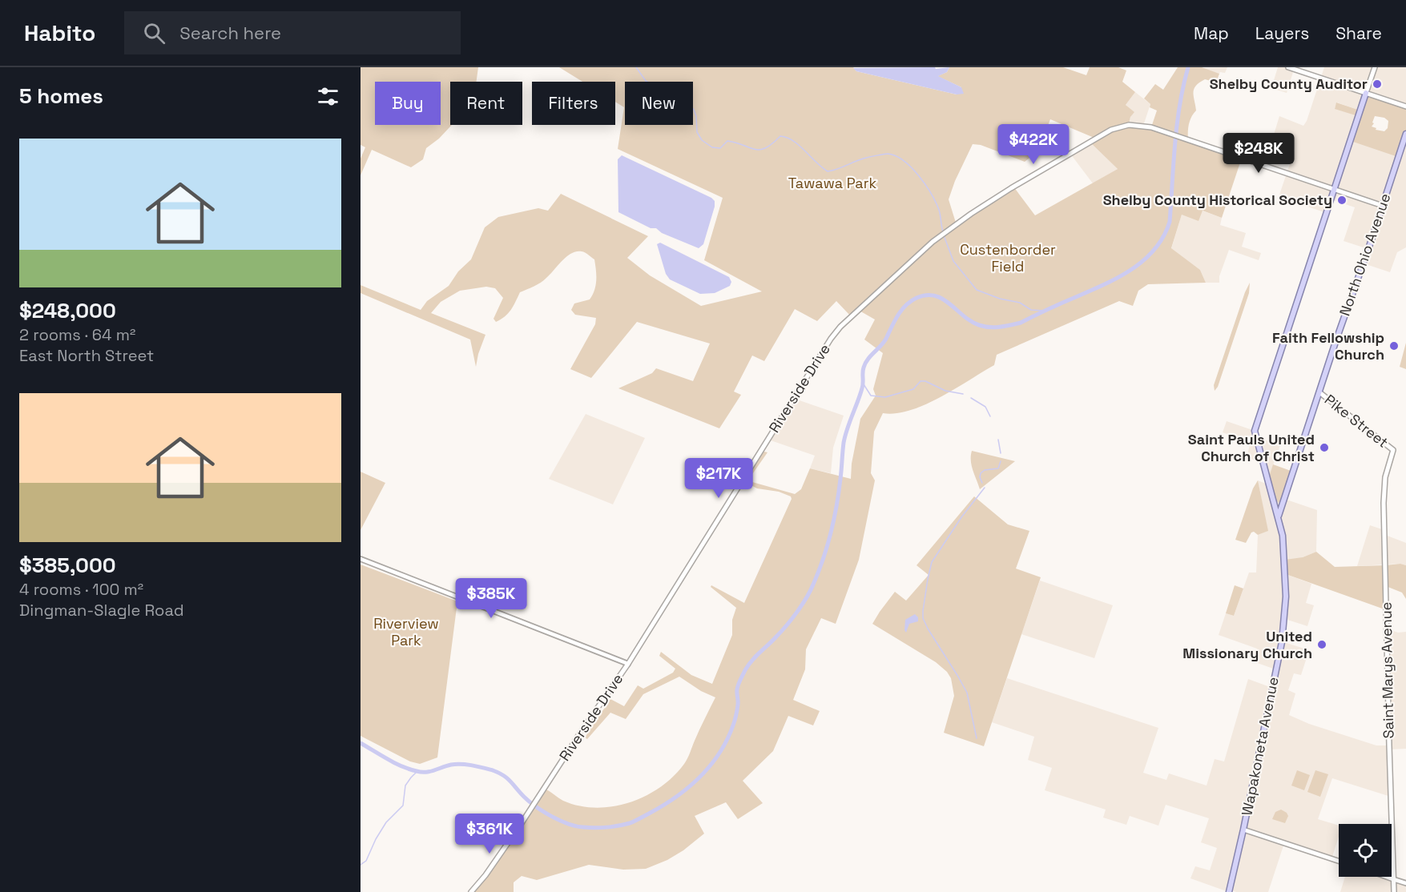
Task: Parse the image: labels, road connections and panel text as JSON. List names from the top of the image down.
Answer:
{
  "streets": {
    "main road": [
      "North Ohio Avenue",
      "Riverside Drive",
      "Pike Street",
      "Saint Marys Avenue",
      "Wapakoneta Avenue"
    ]
  },
  "crossings": [
    ["North Ohio Avenue", "Pike Street"],
    ["North Ohio Avenue", "Wapakoneta Avenue"],
    ["Riverside Drive", "Wapakoneta Avenue"],
    ["Pike Street", "Saint Marys Avenue"]
  ],
  "parks": ["Tawawa Park", "Custenborder Field", "Riverview Park"],
  "places": [
    "Shelby County Auditor",
    "Shelby County Historical Society",
    "Faith Fellowship Church",
    "Saint Pauls United Church of Christ",
    "United Missionary Church"
  ],
  "page": {
    "header": "Habito",
    "search": "Search here",
    "nav": ["Map", "Layers", "Share"],
    "heading": "5 homes",
    "chip": [
      "Buy",
      "Rent",
      "Filters",
      "New"
    ],
    "price": [
      "$422K",
      "$248K",
      "$217K",
      "$385K",
      "$361K"
    ],
    "list": [
      {
        "name": "$248,000",
        "note": "2 rooms · 64 m² · East North Street"
      },
      {
        "name": "$385,000",
        "note": "4 rooms · 100 m² · Dingman-Slagle Road"
      }
    ]
  }
}
